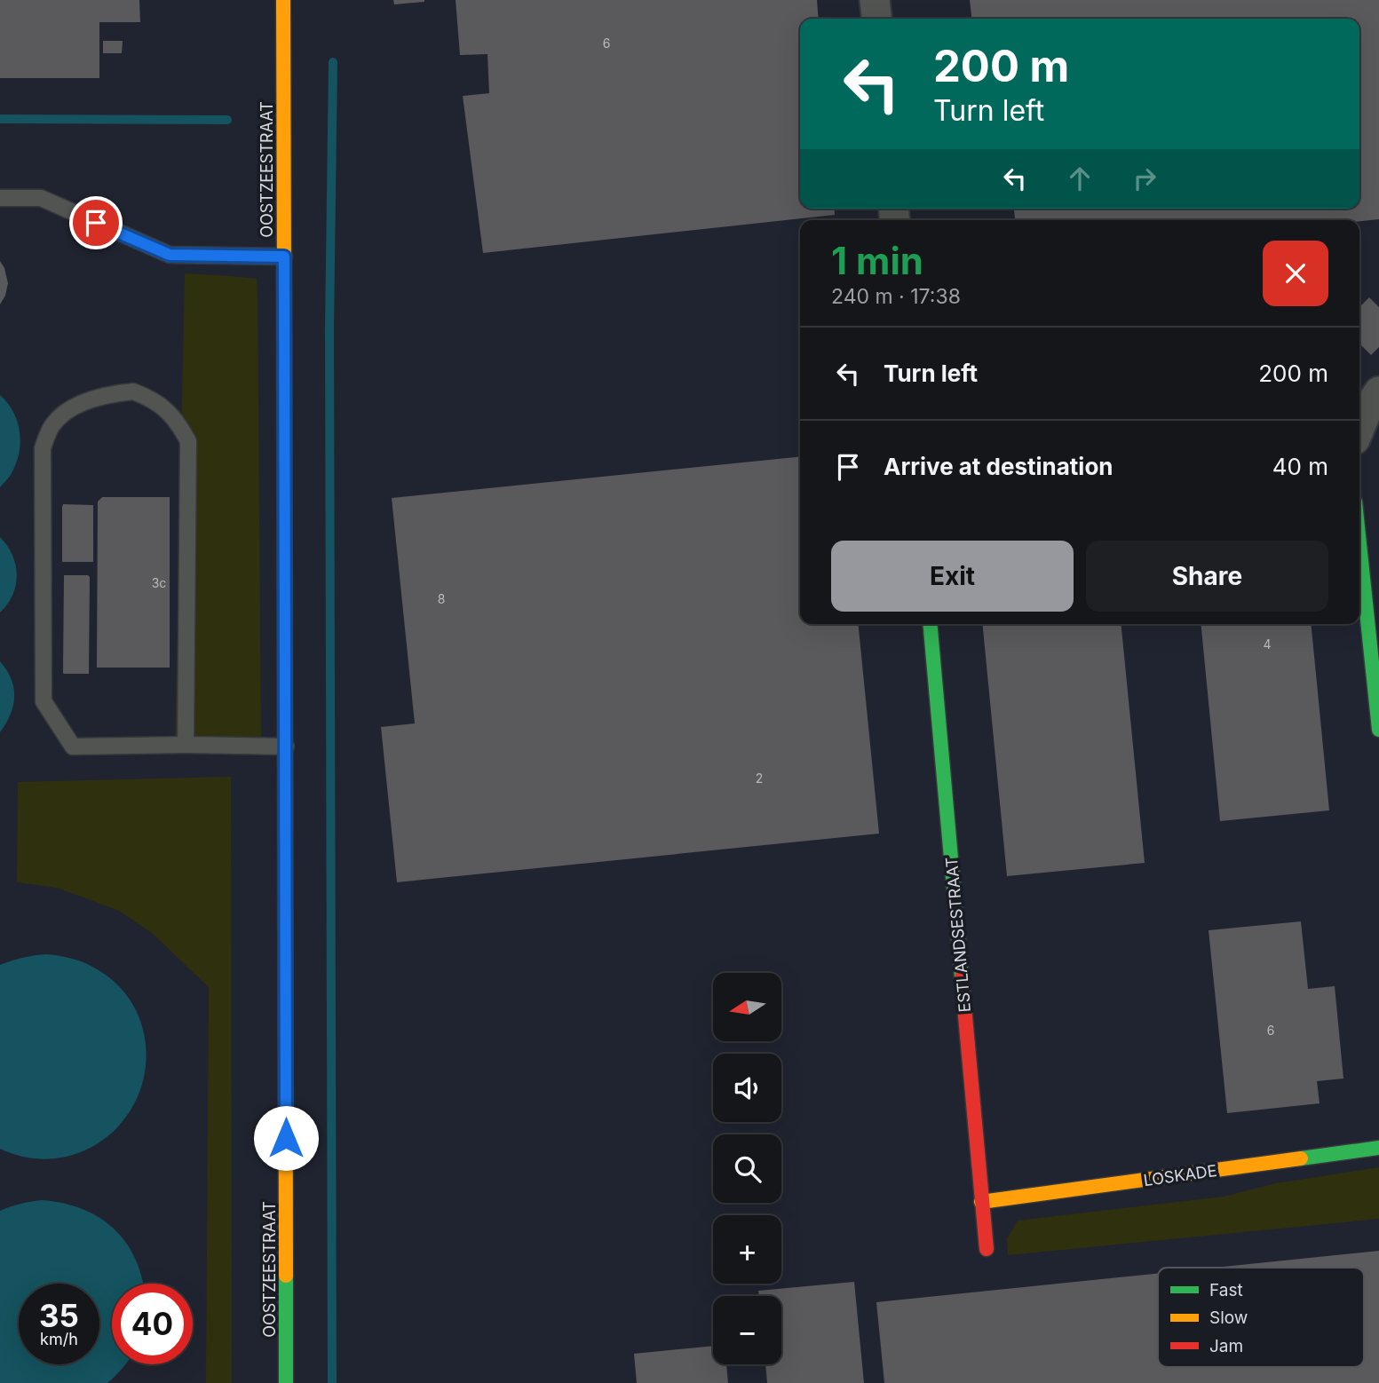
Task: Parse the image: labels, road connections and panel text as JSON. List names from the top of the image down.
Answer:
{
  "streets": {
    "street": ["OOSTZEESTRAAT", "ESTLANDSESTRAAT", "LOSKADE"]
  },
  "crossings": [
    ["ESTLANDSESTRAAT", "LOSKADE"]
  ],
  "house_numbers": [
    "6",
    "3c",
    "8",
    "4",
    "2",
    "6"
  ],
  "legend": ["Fast", "Slow", "Jam"],
  "north": "left",
  "page": {
    "turn": ["200 m", "Turn left"],
    "heading": ["1 min", "240 m · 17:38"],
    "list": [
      {
        "name": "Turn left",
        "value": "200 m"
      },
      {
        "name": "Arrive at destination",
        "value": "40 m"
      }
    ],
    "buttons": ["Exit", "Share"],
    "map_buttons": ["+", "−"],
    "speed": "35 km/h",
    "limit": "40"
  }
}
